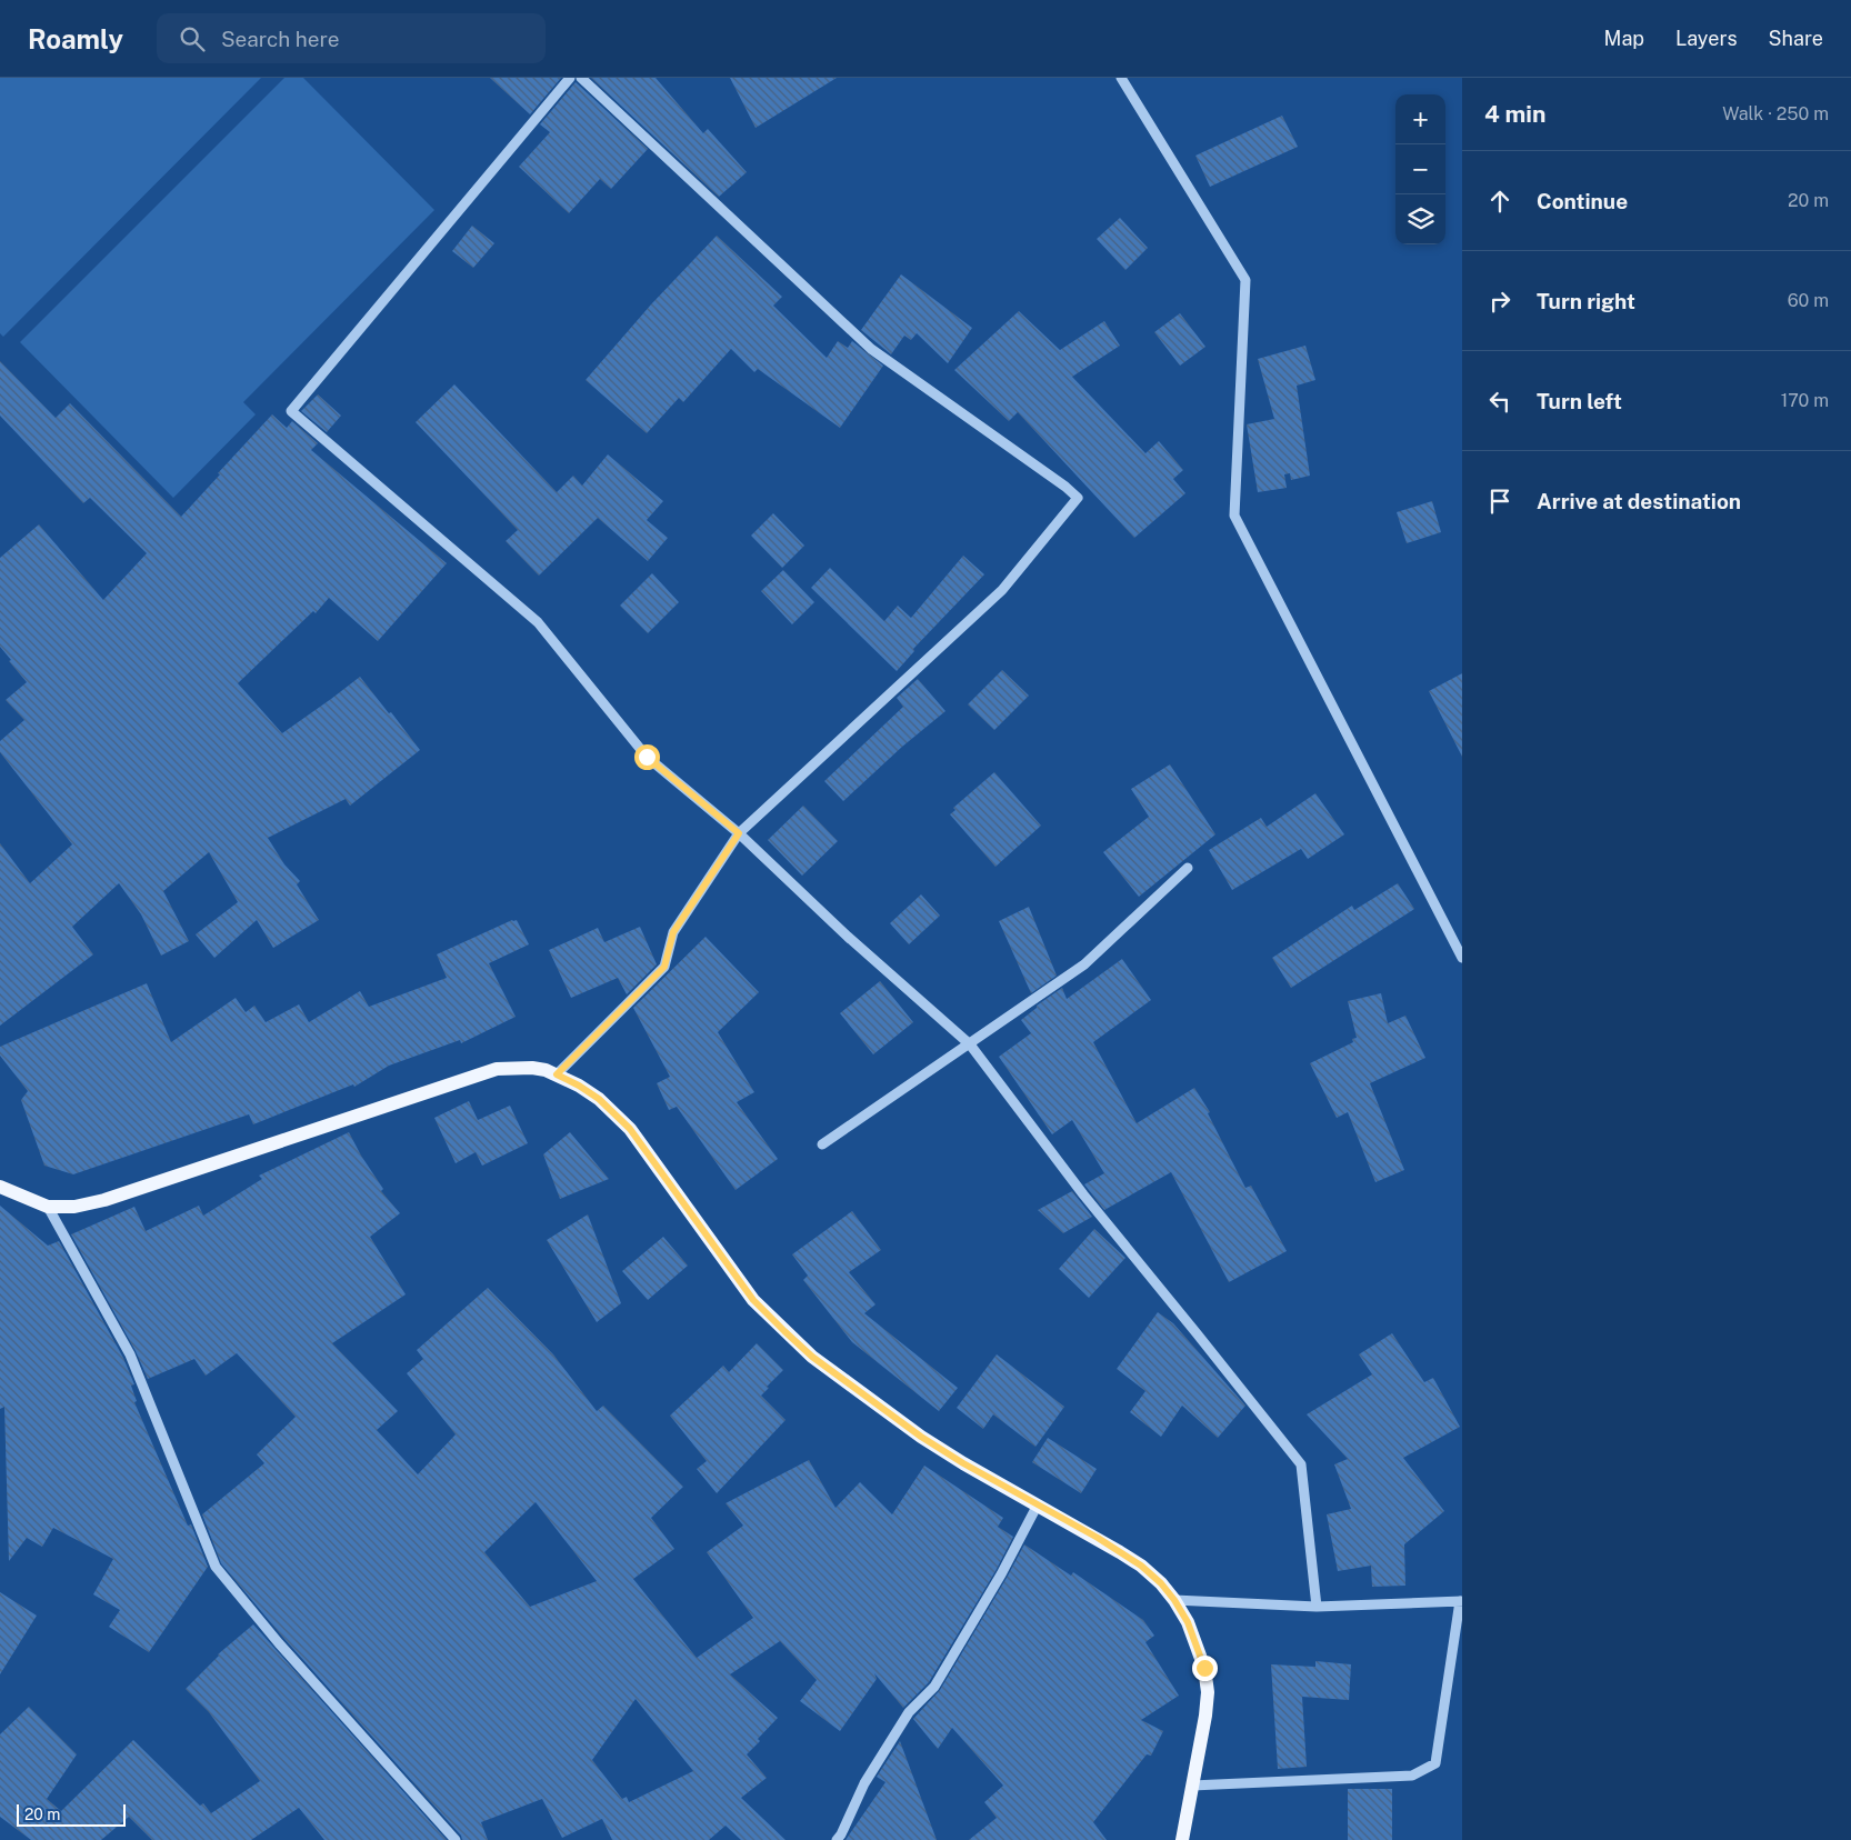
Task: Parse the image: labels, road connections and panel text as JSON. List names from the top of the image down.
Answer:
{
  "scale_bar": "20 m",
  "page": {
    "header": "Roamly",
    "search": "Search here",
    "nav": ["Map", "Layers", "Share"],
    "heading": ["4 min", "Walk · 250 m"],
    "map_buttons": ["+", "−"],
    "list": [
      ["Continue", "20 m"],
      ["Turn right", "60 m"],
      ["Turn left", "170 m"],
      "Arrive at destination"
    ],
    "scale": "20 m"
  }
}
